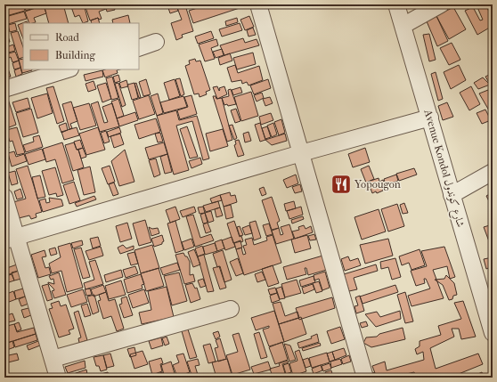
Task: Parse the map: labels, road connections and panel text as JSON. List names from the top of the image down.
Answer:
{
  "streets": {
    "street": ["Avenue Kondol شارع كوندول"]
  },
  "places": {
    "restaurant": ["Yopougon"]
  },
  "legend": ["Road", "Building"]
}
